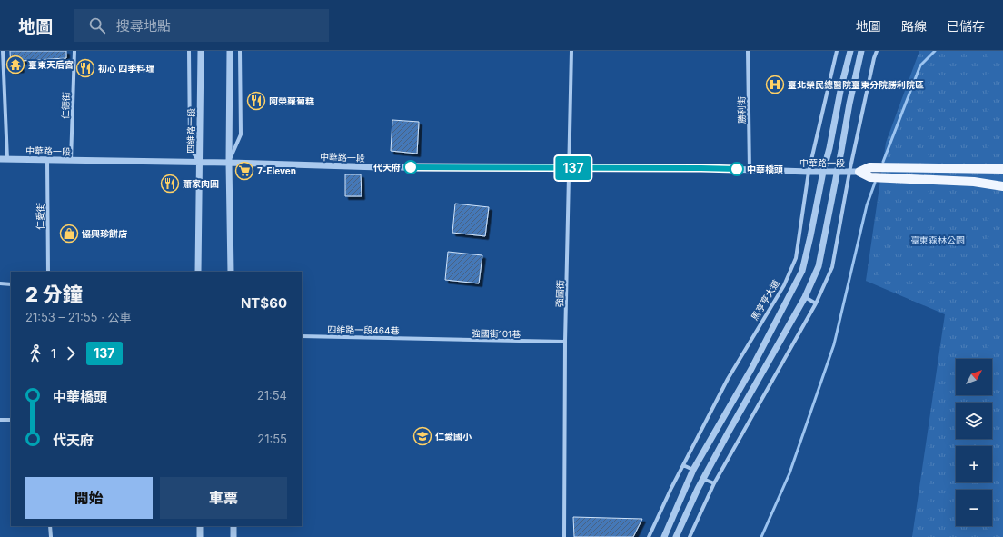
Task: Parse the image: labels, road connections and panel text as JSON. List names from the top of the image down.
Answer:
{
  "streets": {
    "street": [
      "仁德街",
      "勝利街",
      "四維路一段",
      "中華路一段",
      "仁愛街",
      "強國街",
      "馬亨亨大道",
      "四維路一段464巷",
      "強國街101巷"
    ]
  },
  "crossings": [
    ["仁德街", "中華路一段"],
    ["勝利街", "中華路一段"],
    ["四維路一段", "中華路一段"],
    ["中華路一段", "仁愛街"],
    ["中華路一段", "強國街"],
    ["中華路一段", "馬亨亨大道"],
    ["強國街", "強國街101巷"],
    ["四維路一段464巷", "強國街101巷"]
  ],
  "parks": ["臺東森林公園"],
  "places": {
    "temple": ["臺東天后宮"],
    "restaurant": ["初心 四季料理", "阿榮蘿蔔糕", "蕭家肉圓"],
    "hospital": ["臺北榮民總醫院臺東分院勝利院區"],
    "other": ["代天府", "中華橋頭"],
    "supermarket": ["7-Eleven"],
    "shop": ["協興珍餅店"],
    "school or university": ["仁愛國小"]
  },
  "lines": ["bus line 137"],
  "north": "top right",
  "page": {
    "header": "地圖",
    "search": "搜尋地點",
    "nav": ["地圖", "路線", "已儲存"],
    "on_map": "137",
    "heading": ["2 分鐘", "21:53 – 21:55 · 公車", "NT$60"],
    "legs": ["1", "137"],
    "map_buttons": ["+", "−"],
    "list": [
      {
        "name": "中華橋頭",
        "value": "21:54"
      },
      {
        "name": "代天府",
        "value": "21:55"
      }
    ],
    "buttons": ["開始", "車票"]
  }
}
